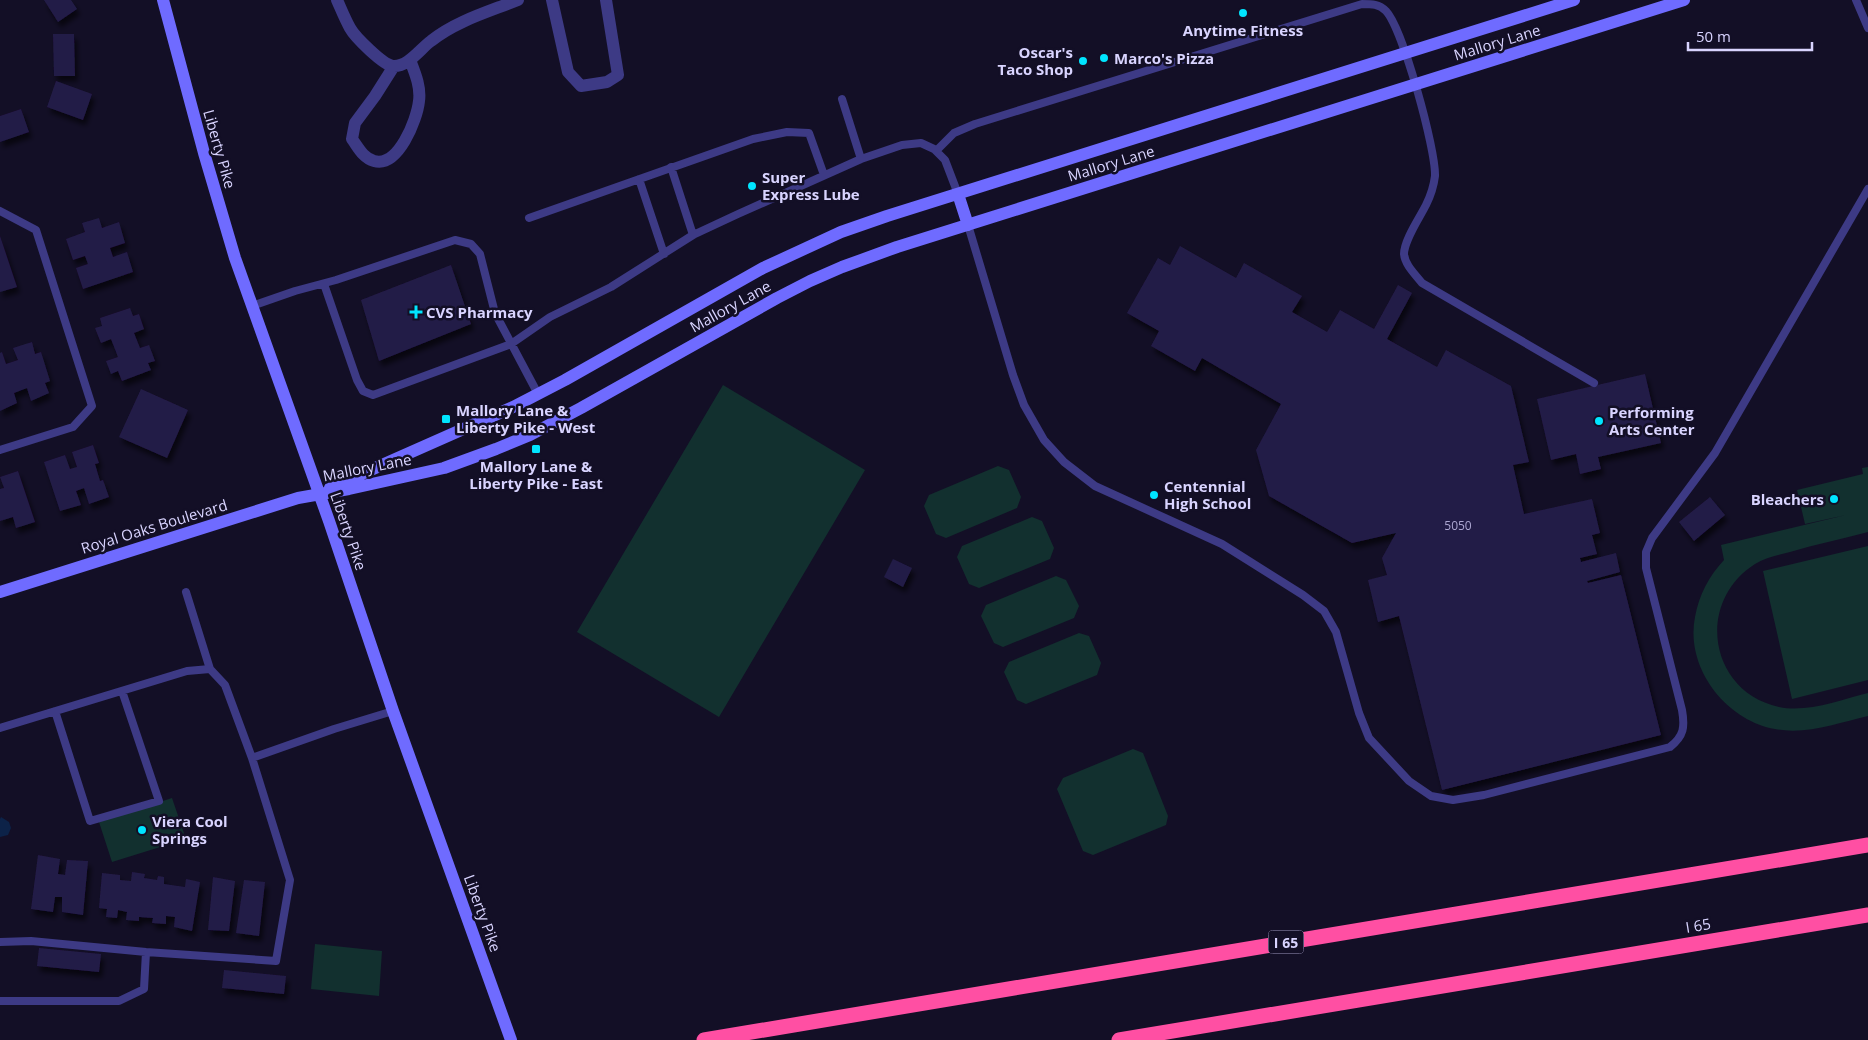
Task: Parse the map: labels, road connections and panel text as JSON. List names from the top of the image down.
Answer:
{
  "streets": {
    "highway": ["I 65"],
    "main road": ["Mallory Lane", "Liberty Pike", "Royal Oaks Boulevard"]
  },
  "crossings": [
    ["Mallory Lane", "Liberty Pike"],
    ["Mallory Lane", "Royal Oaks Boulevard"],
    ["Liberty Pike", "Royal Oaks Boulevard"]
  ],
  "places": {
    "other": [
      "Anytime Fitness",
      "Marco's Pizza",
      "Oscar's Taco Shop",
      "Super Express Lube",
      "Performing Arts Center",
      "Centennial High School",
      "Bleachers",
      "Viera Cool Springs"
    ],
    "health": ["CVS Pharmacy"],
    "transit": ["Mallory Lane & Liberty Pike - West", "Mallory Lane & Liberty Pike - East"]
  },
  "house_numbers": ["5050"],
  "scale_bar": "50 m"
}
